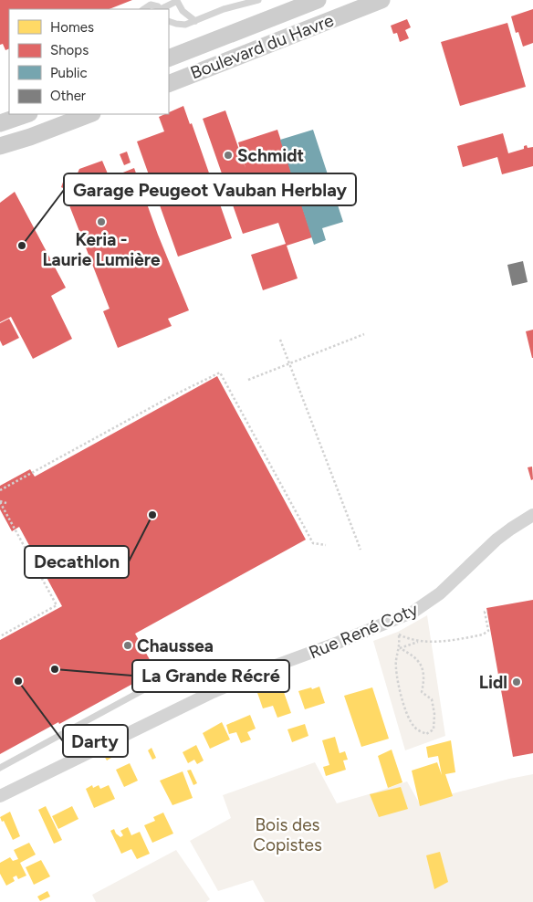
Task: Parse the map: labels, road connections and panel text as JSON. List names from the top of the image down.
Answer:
{
  "streets": {
    "main road": ["Boulevard du Havre"],
    "street": ["Rue René Coty"]
  },
  "parks": ["Bois des Copistes"],
  "places": [
    "Schmidt",
    "Keria - Laurie Lumière",
    "Garage Peugeot Vauban Herblay",
    "Decathlon",
    "Chaussea",
    "La Grande Récré",
    "Darty",
    "Lidl"
  ],
  "legend": [
    "Homes",
    "Shops",
    "Public",
    "Other"
  ]
}
